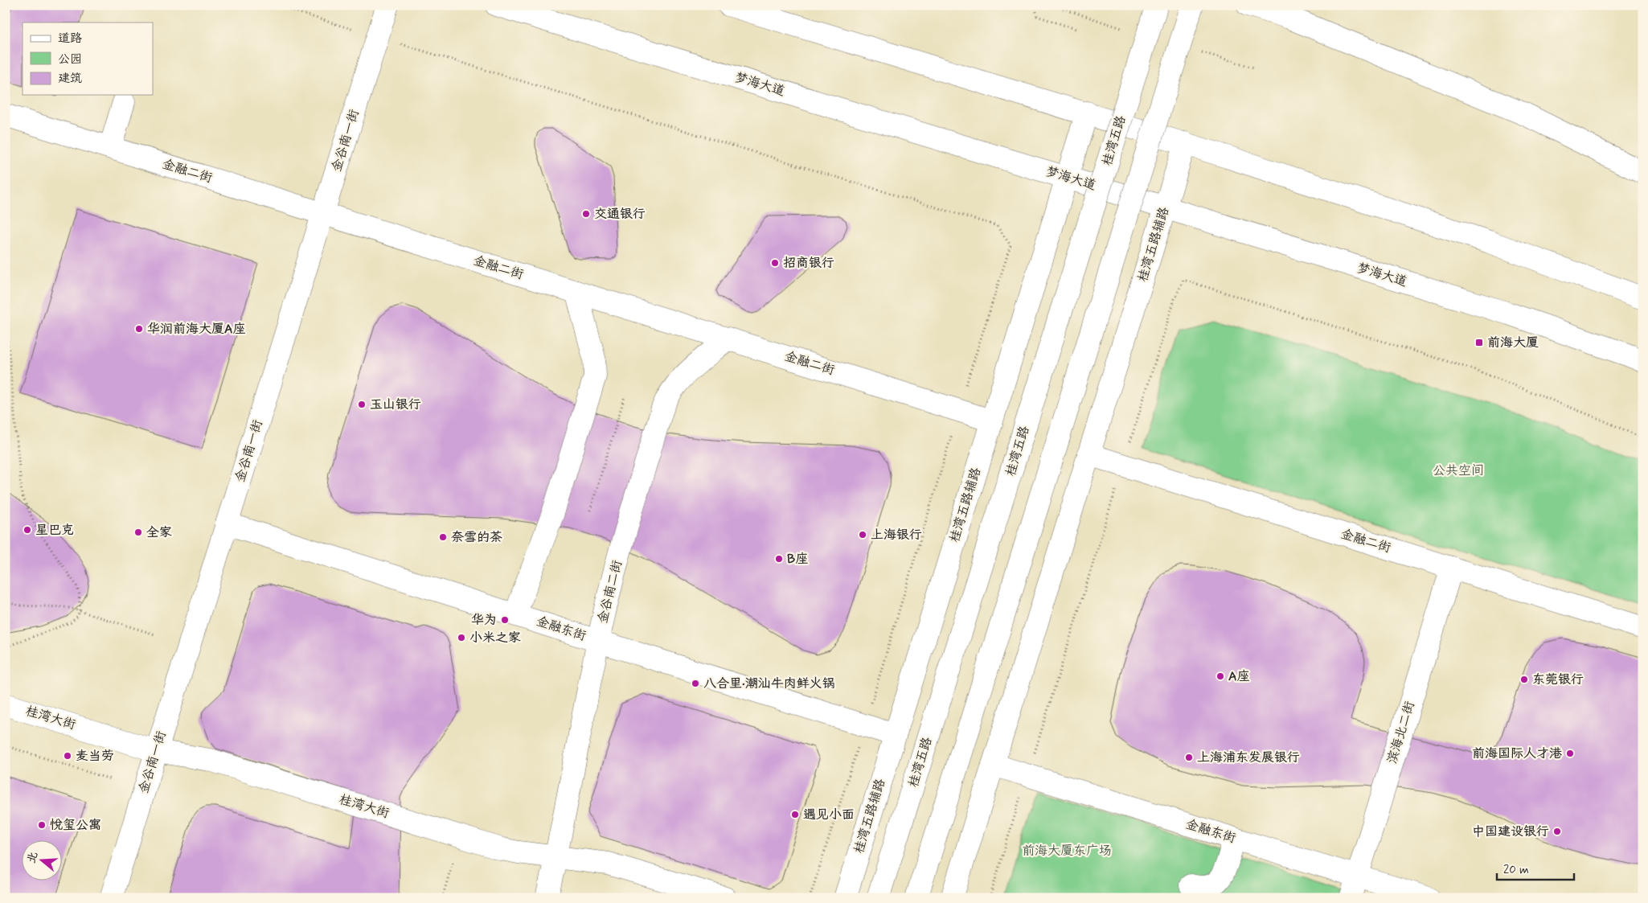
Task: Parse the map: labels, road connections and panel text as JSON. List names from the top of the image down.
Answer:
{
  "streets": {
    "street": [
      "梦海大道",
      "金谷南一街",
      "桂湾五路",
      "金融二街",
      "桂湾五路辅路",
      "金谷南二街",
      "金融东街",
      "桂湾大街",
      "滨海北二街"
    ]
  },
  "crossings": [
    ["梦海大道", "桂湾五路辅路"],
    ["金谷南一街", "金融二街"],
    ["金谷南一街", "金融东街"],
    ["金谷南一街", "桂湾大街"],
    ["金融二街", "桂湾五路辅路"],
    ["金融二街", "金谷南二街"],
    ["金融二街", "滨海北二街"],
    ["桂湾五路辅路", "金融东街"],
    ["金谷南二街", "金融东街"],
    ["金谷南二街", "桂湾大街"],
    ["金融东街", "滨海北二街"]
  ],
  "parks": ["公共空间", "前海大厦东广场"],
  "places": {
    "other": [
      "交通银行",
      "招商银行",
      "华润前海大厦A座",
      "玉山银行",
      "星巴克",
      "全家",
      "上海银行",
      "奈雪的茶",
      "B座",
      "华为",
      "小米之家",
      "A座",
      "东莞银行",
      "八合里·潮汕牛肉鲜火锅",
      "前海国际人才港",
      "麦当劳",
      "上海浦东发展银行",
      "遇见小面",
      "悦玺公寓",
      "中国建设银行"
    ],
    "transit": ["前海大厦"]
  },
  "legend": ["道路", "公园", "建筑"],
  "scale_bar": "20 m",
  "north": "left"
}
